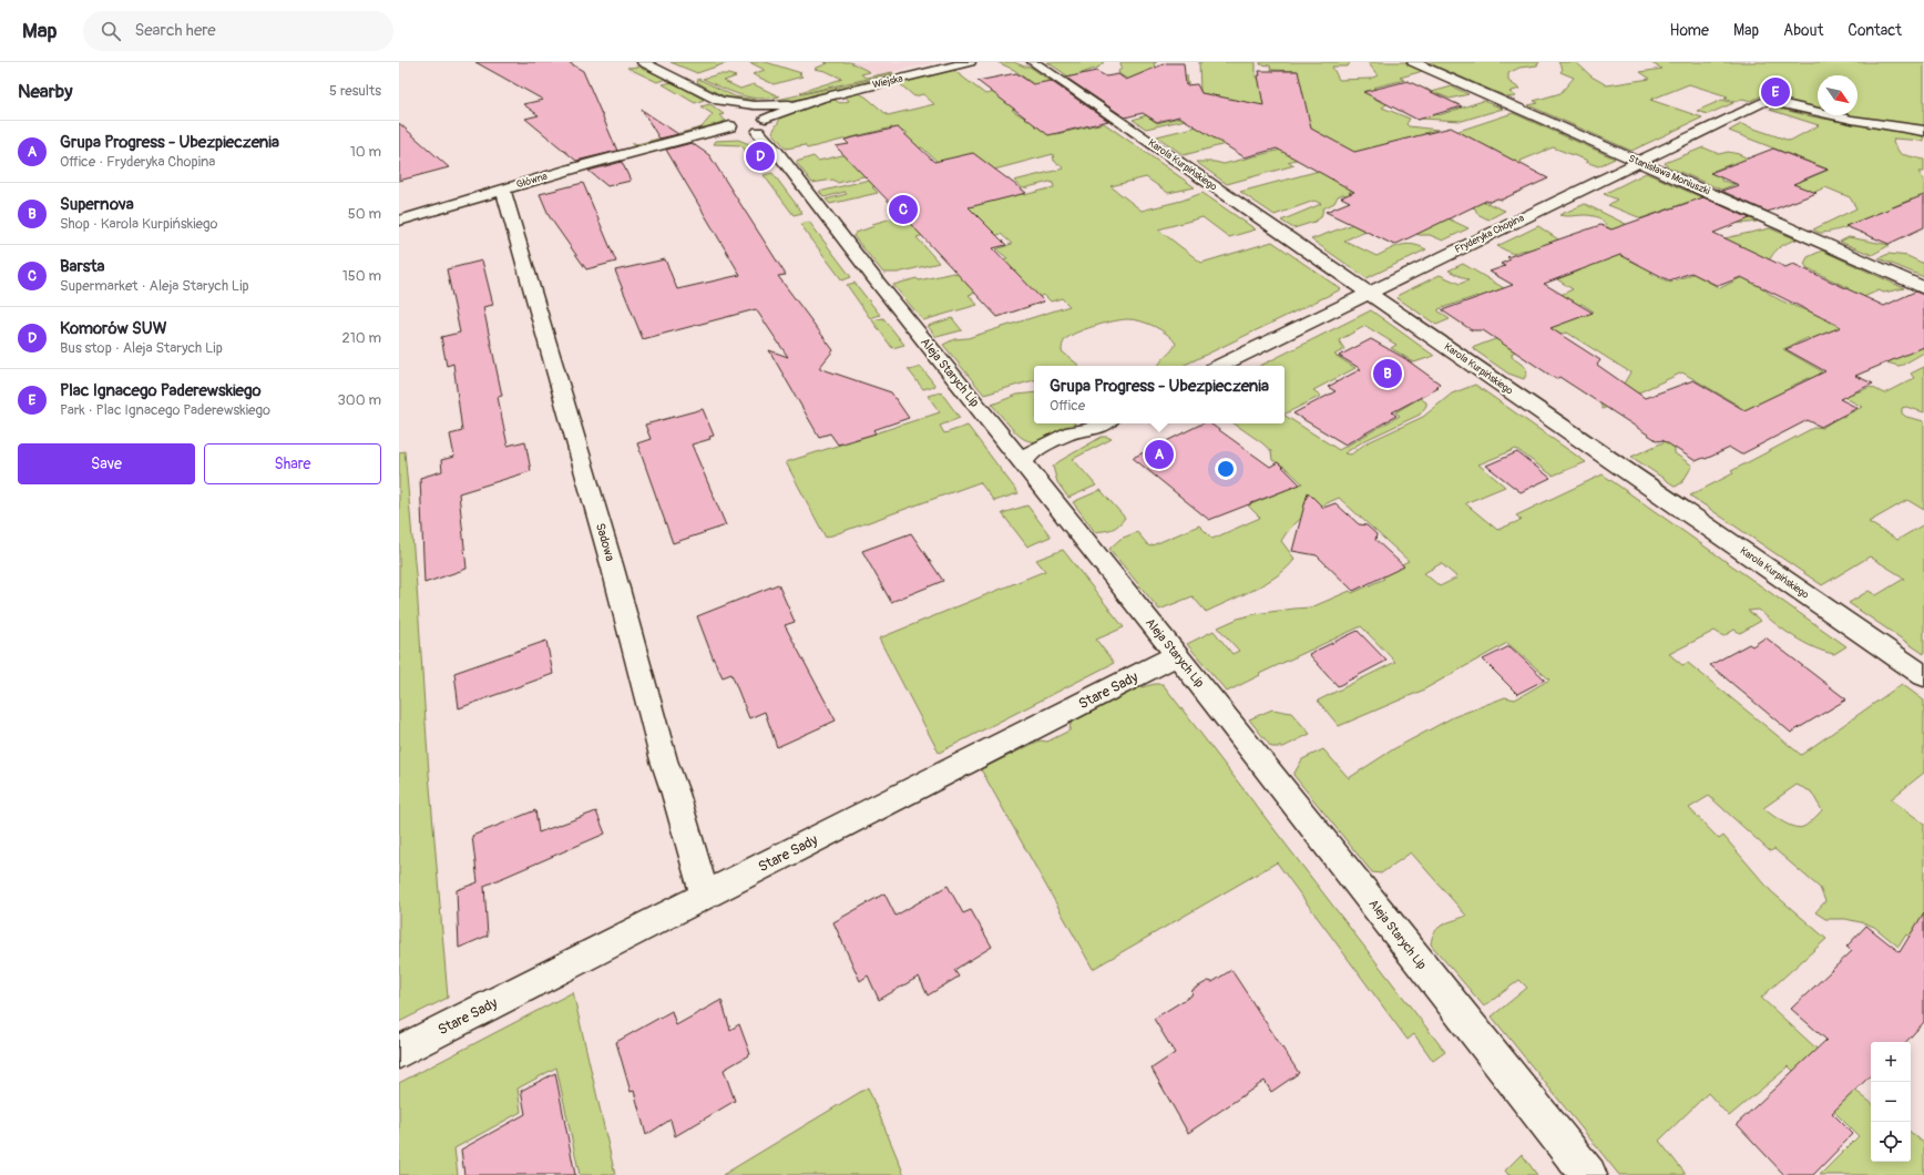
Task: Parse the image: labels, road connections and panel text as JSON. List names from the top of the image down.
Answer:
{
  "streets": {
    "street": [
      "Wiejska",
      "Karola Kurpińskiego",
      "Stanisława Moniuszki",
      "Główna",
      "Fryderyka Chopina",
      "Aleja Starych Lip",
      "Sadowa",
      "Stare Sady"
    ]
  },
  "crossings": [
    ["Wiejska", "Główna"],
    ["Wiejska", "Aleja Starych Lip"],
    ["Karola Kurpińskiego", "Fryderyka Chopina"],
    ["Stanisława Moniuszki", "Fryderyka Chopina"],
    ["Główna", "Aleja Starych Lip"],
    ["Główna", "Sadowa"],
    ["Aleja Starych Lip", "Stare Sady"],
    ["Sadowa", "Stare Sady"]
  ],
  "north": "bottom right",
  "page": {
    "header": "Map",
    "search": "Search here",
    "nav": [
      "Home",
      "Map",
      "About",
      "Contact"
    ],
    "heading": ["Nearby", "5 results"],
    "pins": [
      "E",
      "D",
      "C",
      "B",
      "A"
    ],
    "list": [
      {
        "mark": "A",
        "name": "Grupa Progress - Ubezpieczenia",
        "note": "Office · Fryderyka Chopina",
        "value": "10 m"
      },
      {
        "mark": "B",
        "name": "Supernova",
        "note": "Shop · Karola Kurpińskiego",
        "value": "50 m"
      },
      {
        "mark": "C",
        "name": "Barsta",
        "note": "Supermarket · Aleja Starych Lip",
        "value": "150 m"
      },
      {
        "mark": "D",
        "name": "Komorów SUW",
        "note": "Bus stop · Aleja Starych Lip",
        "value": "210 m"
      },
      {
        "mark": "E",
        "name": "Plac Ignacego Paderewskiego",
        "note": "Park · Plac Ignacego Paderewskiego",
        "value": "300 m"
      }
    ],
    "popup": ["Grupa Progress - Ubezpieczenia", "Office"],
    "buttons": ["Save", "Share"],
    "map_buttons": ["+", "−"]
  }
}
